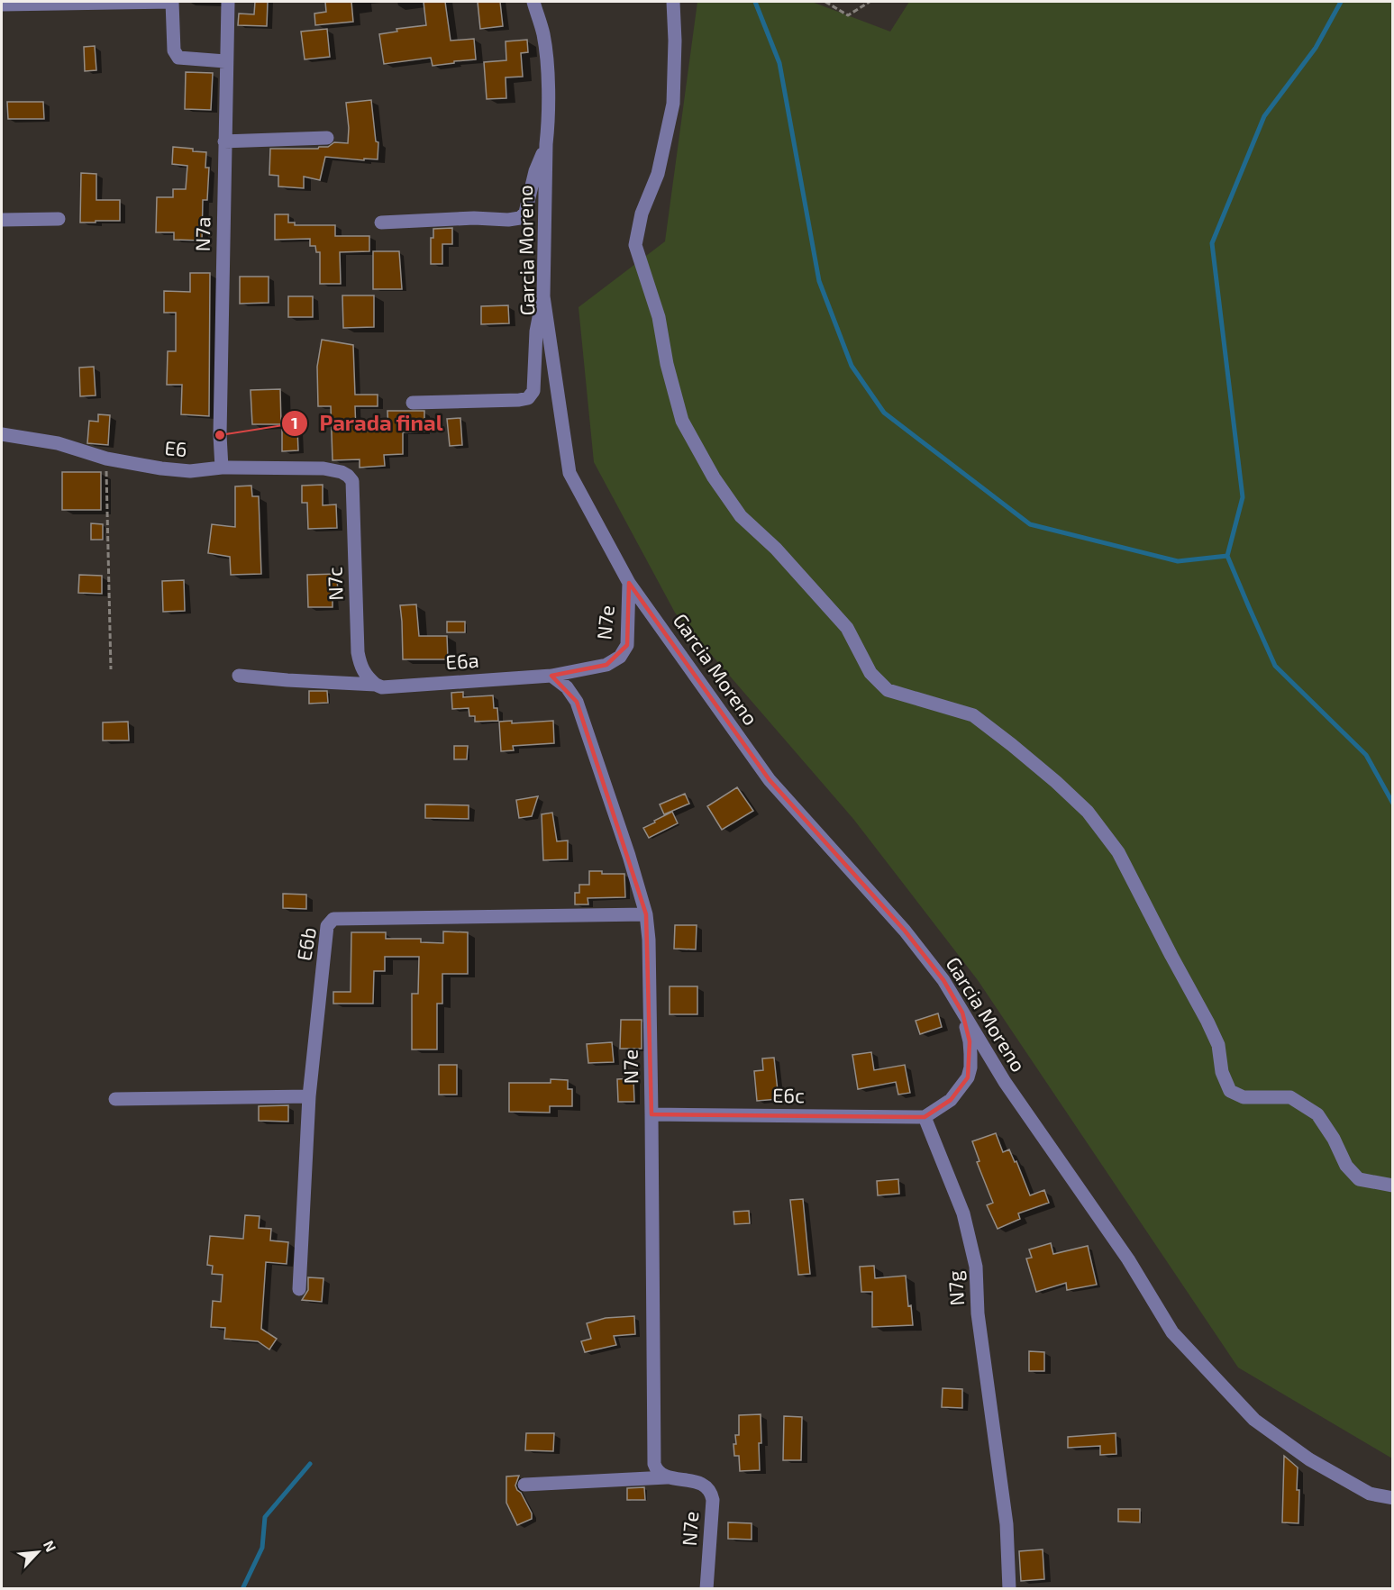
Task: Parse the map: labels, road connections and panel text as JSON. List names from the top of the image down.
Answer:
{
  "streets": {
    "street": [
      "N7a",
      "Garcia Moreno",
      "E6",
      "N7c",
      "N7e",
      "E6a",
      "E6b",
      "E6c",
      "N7g"
    ]
  },
  "crossings": [
    ["N7a", "E6"],
    ["Garcia Moreno", "N7e"],
    ["E6", "N7c"],
    ["N7c", "E6a"],
    ["N7e", "E6a"],
    ["N7e", "E6b"],
    ["N7e", "E6c"],
    ["E6c", "N7g"]
  ],
  "places": ["Parada final"],
  "north": "top right"
}
